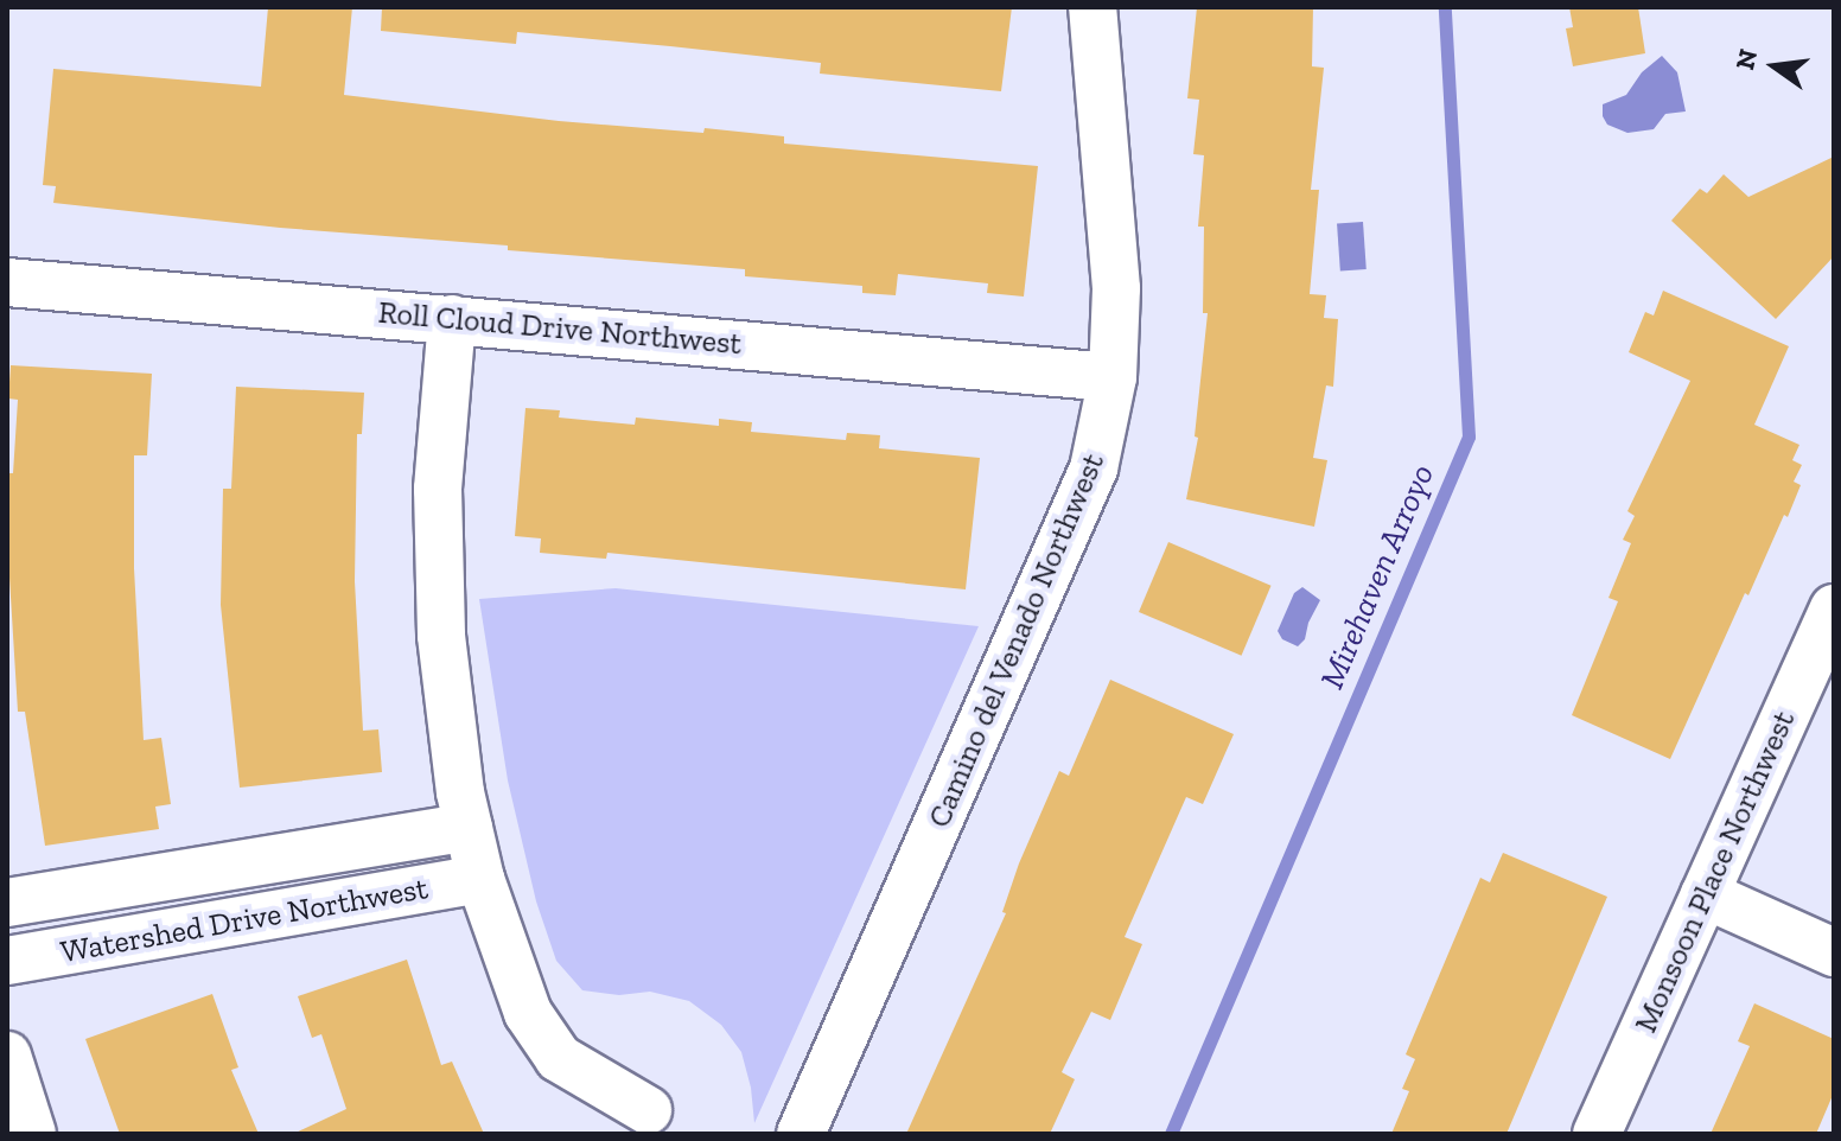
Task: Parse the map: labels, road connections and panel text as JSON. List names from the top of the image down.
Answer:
{
  "streets": {
    "street": [
      "Roll Cloud Drive Northwest",
      "Camino del Venado Northwest",
      "Monsoon Place Northwest",
      "Watershed Drive Northwest"
    ]
  },
  "crossings": [
    ["Roll Cloud Drive Northwest", "Camino del Venado Northwest"]
  ],
  "water": ["Mirehaven Arroyo"],
  "north": "left"
}
